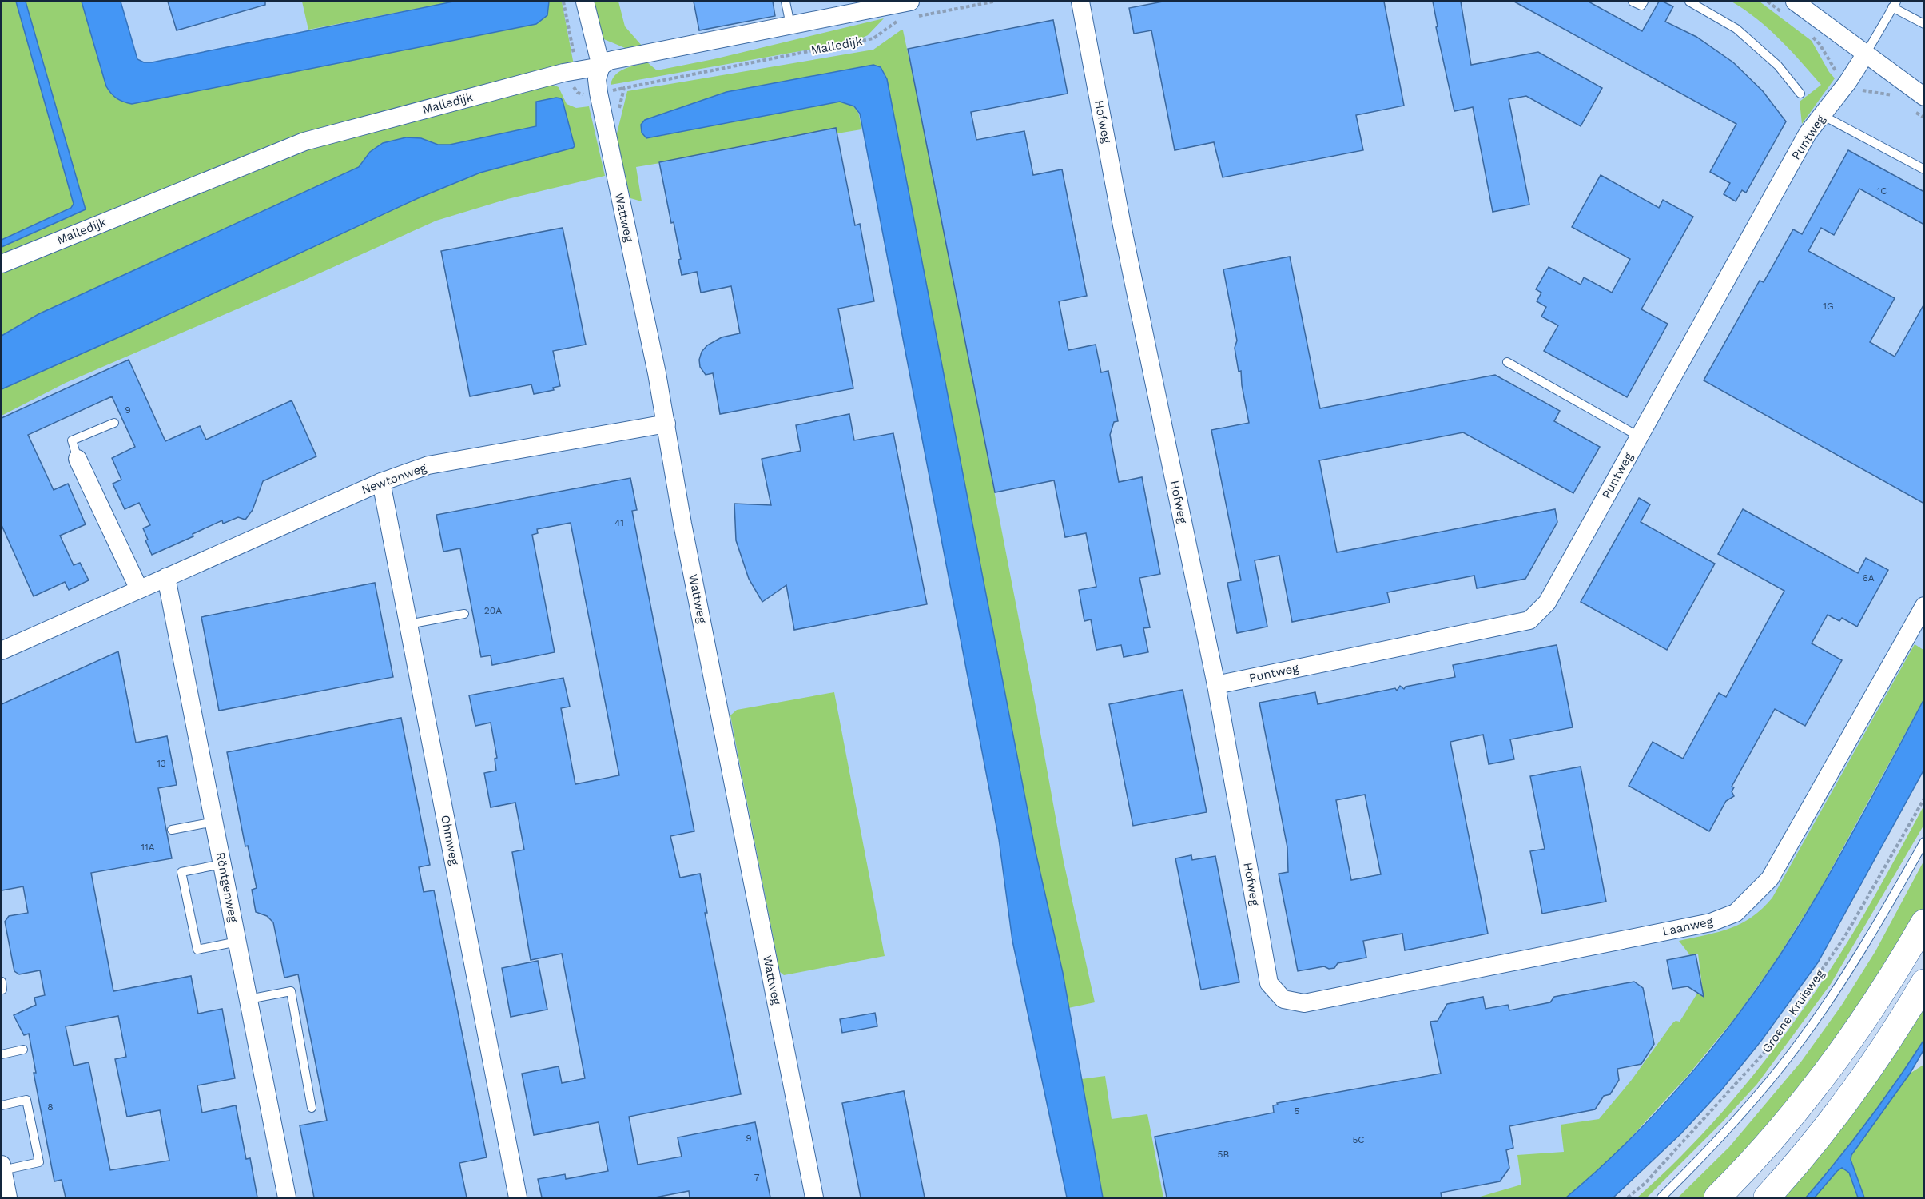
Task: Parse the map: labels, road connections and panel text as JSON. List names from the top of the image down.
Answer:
{
  "streets": {
    "street": [
      "Malledijk",
      "Hofweg",
      "Puntweg",
      "Wattweg",
      "Newtonweg",
      "Ohmweg",
      "Röntgenweg",
      "Laanweg"
    ],
    "path": ["Groene Kruisweg"]
  },
  "crossings": [
    ["Malledijk", "Wattweg"],
    ["Hofweg", "Puntweg"],
    ["Hofweg", "Laanweg"],
    ["Wattweg", "Newtonweg"],
    ["Newtonweg", "Ohmweg"],
    ["Newtonweg", "Röntgenweg"]
  ],
  "house_numbers": [
    "1C",
    "1G",
    "9",
    "41",
    "6A",
    "20A",
    "13",
    "11A",
    "8",
    "5",
    "9",
    "5C",
    "5B",
    "7"
  ]
}
